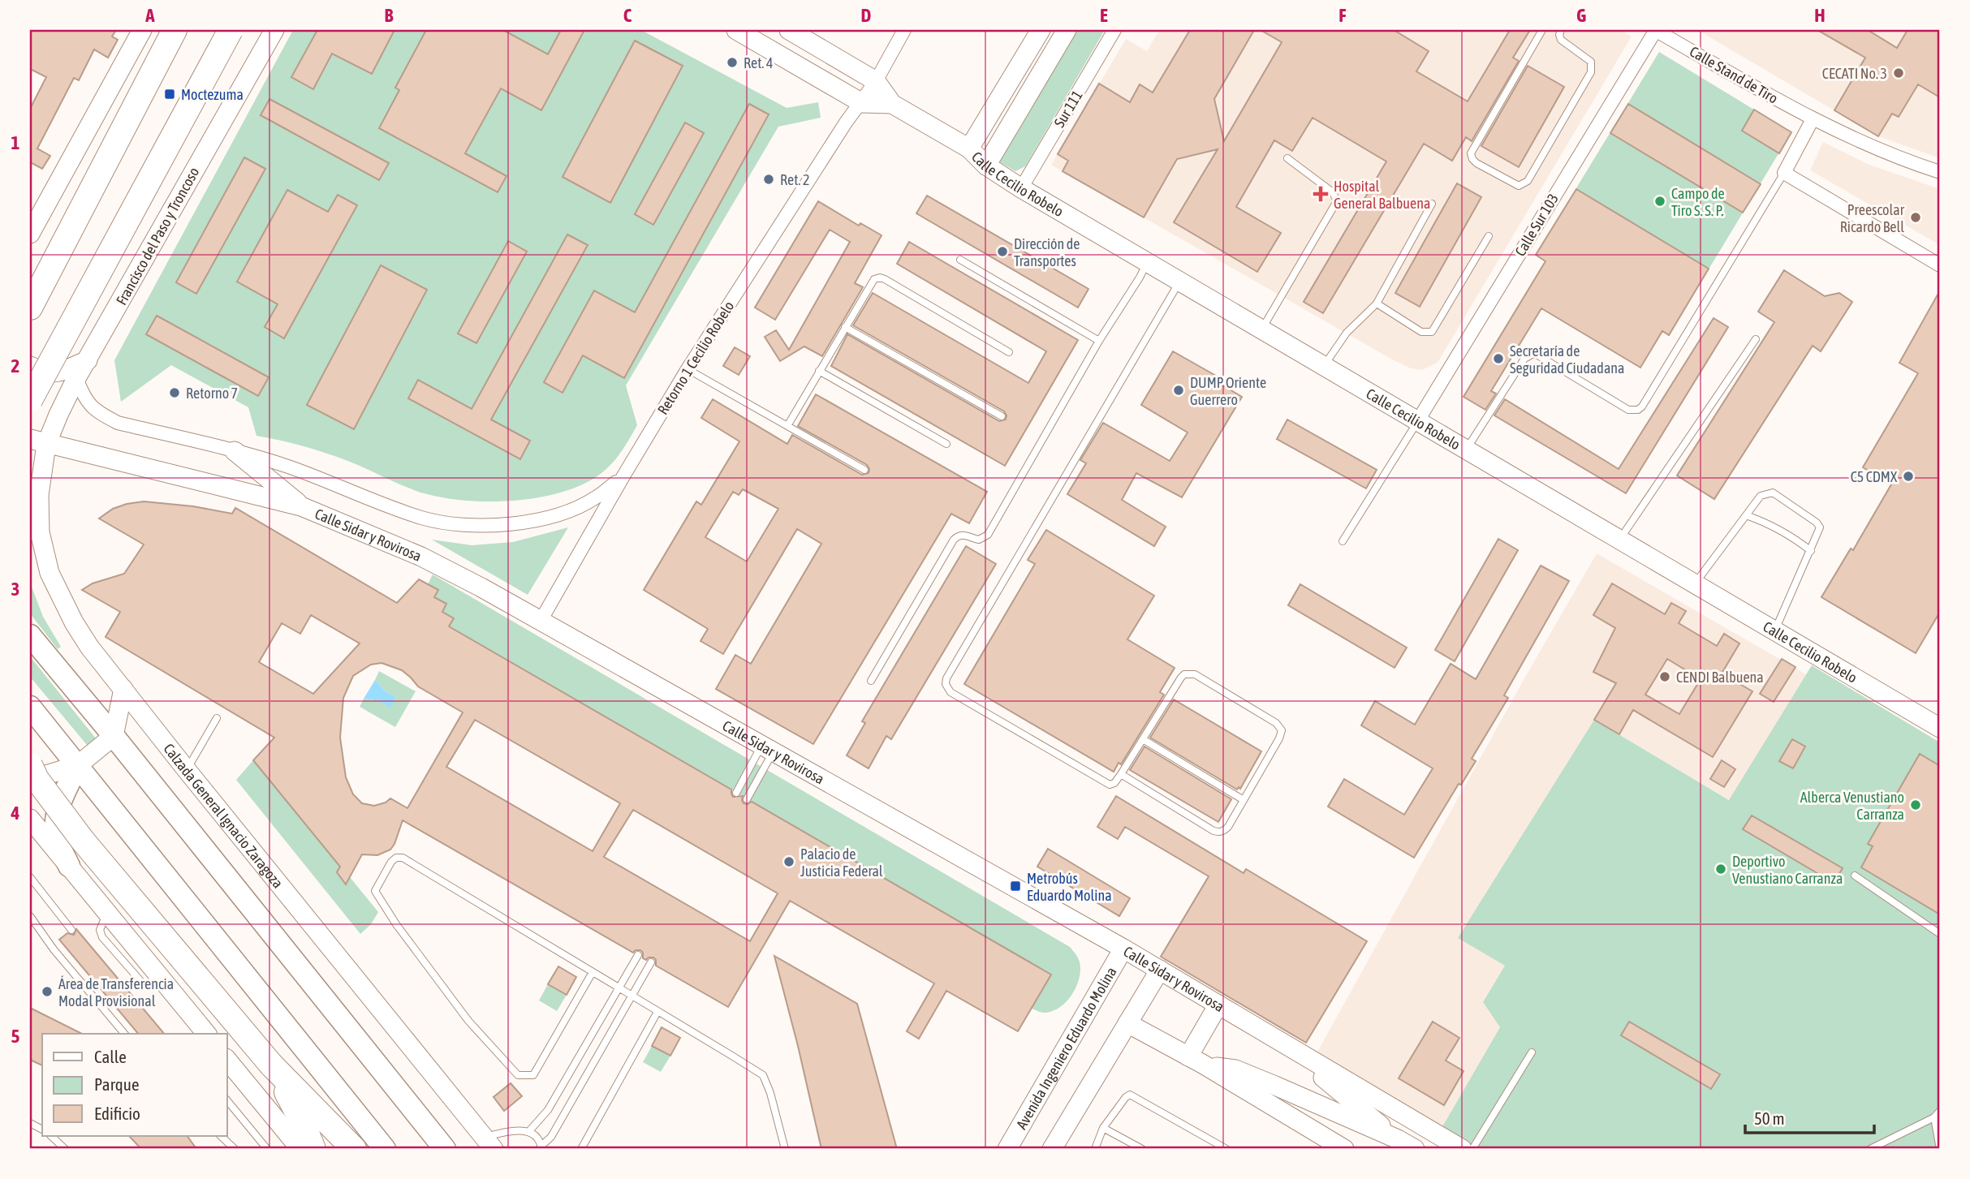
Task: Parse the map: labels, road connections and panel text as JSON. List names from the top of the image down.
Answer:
{
  "streets": {
    "street": [
      "Calle Stand de Tiro",
      "Sur 111",
      "Calle Cecilio Robelo",
      "Calle Sur 103",
      "Francisco del Paso y Troncoso",
      "Retorno 1 Cecilio Robelo",
      "Calle Sidar y Rovirosa",
      "Calzada General Ignacio Zaragoza",
      "Avenida Ingeniero Eduardo Molina"
    ]
  },
  "crossings": [
    ["Calle Stand de Tiro", "Calle Sur 103"],
    ["Sur 111", "Calle Cecilio Robelo"],
    ["Calle Cecilio Robelo", "Calle Sur 103"],
    ["Calle Cecilio Robelo", "Retorno 1 Cecilio Robelo"],
    ["Francisco del Paso y Troncoso", "Calle Sidar y Rovirosa"],
    ["Francisco del Paso y Troncoso", "Calzada General Ignacio Zaragoza"],
    ["Retorno 1 Cecilio Robelo", "Calle Sidar y Rovirosa"],
    ["Calle Sidar y Rovirosa", "Calzada General Ignacio Zaragoza"],
    ["Calle Sidar y Rovirosa", "Avenida Ingeniero Eduardo Molina"]
  ],
  "places": {
    "other": [
      "Ret. 4",
      "CECATI No. 3",
      "Ret. 2",
      "Campo de Tiro S. S. P.",
      "Preescolar Ricardo Bell",
      "Dirección de Transportes",
      "Secretaría de Seguridad Ciudadana",
      "DUMP Oriente Guerrero",
      "Retorno 7",
      "C5 CDMX",
      "CENDI Balbuena",
      "Alberca Venustiano Carranza",
      "Palacio de Justicia Federal",
      "Deportivo Venustiano Carranza",
      "Área de Transferencia Modal Provisional"
    ],
    "transit": ["Moctezuma", "Metrobús Eduardo Molina"],
    "health": ["Hospital General Balbuena"]
  },
  "legend": ["Calle", "Parque", "Edificio"],
  "scale_bar": "50 m",
  "grid": {
    "columns": [
      "A",
      "B",
      "C",
      "D",
      "E",
      "F",
      "G",
      "H"
    ],
    "rows": [
      "1",
      "2",
      "3",
      "4",
      "5"
    ]
  }
}
